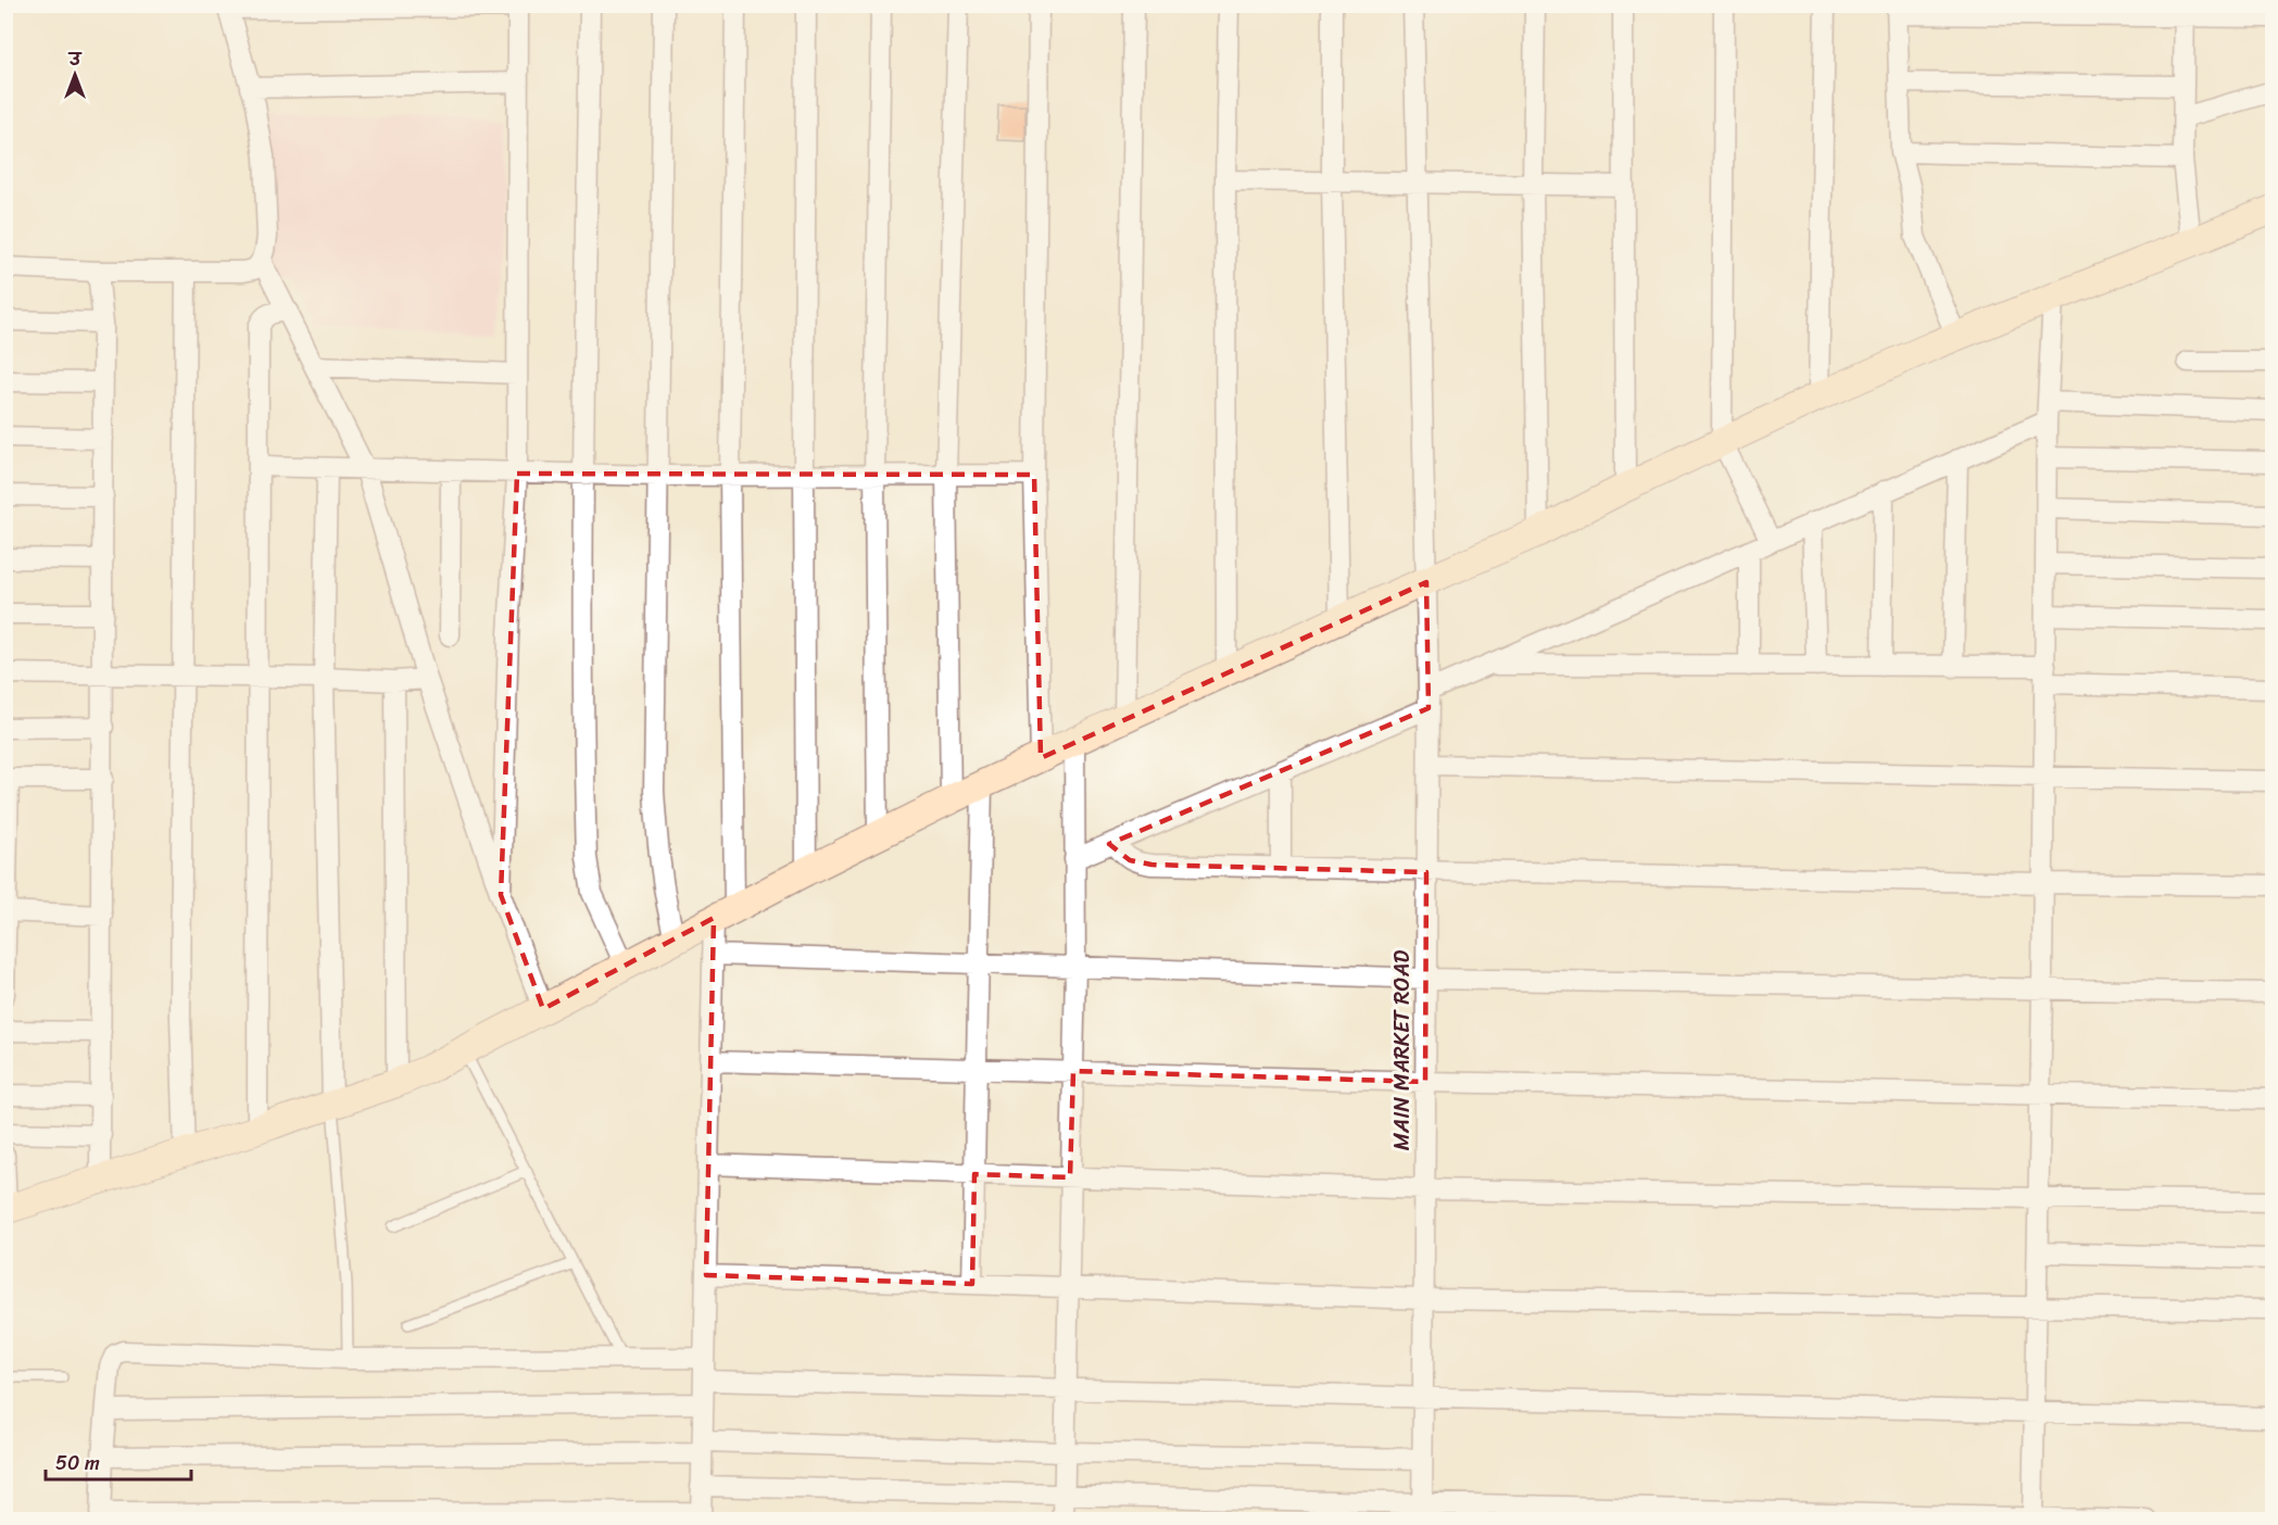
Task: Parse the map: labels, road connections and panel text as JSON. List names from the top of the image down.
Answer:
{
  "streets": {
    "street": ["MAIN MARKET ROAD"]
  },
  "scale_bar": "50 m",
  "north": "top"
}
